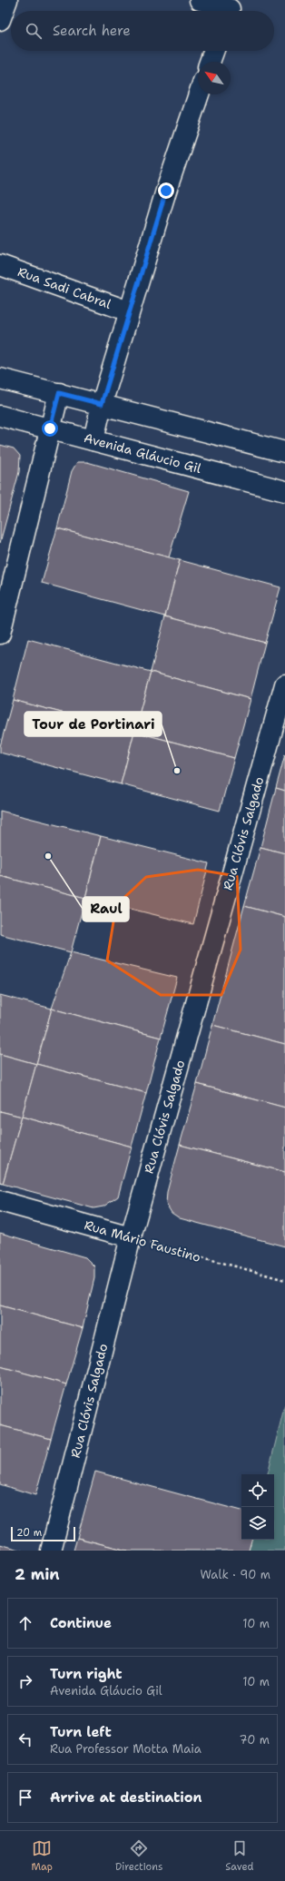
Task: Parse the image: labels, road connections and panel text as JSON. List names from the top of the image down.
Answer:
{
  "streets": {
    "street": [
      "Rua Sadi Cabral",
      "Avenida Gláucio Gil",
      "Rua Clóvis Salgado",
      "Rua Mário Faustino"
    ]
  },
  "crossings": [
    ["Rua Clóvis Salgado", "Rua Mário Faustino"]
  ],
  "places": ["Tour de Portinari", "Raul"],
  "scale_bar": "20 m",
  "north": "top left",
  "page": {
    "search": "Search here",
    "scale": "20 m",
    "heading": ["2 min", "Walk · 90 m"],
    "list": [
      ["Continue", "10 m"],
      ["Turn right", "Avenida Gláucio Gil", "10 m"],
      ["Turn left", "Rua Professor Motta Maia", "70 m"],
      "Arrive at destination"
    ],
    "nav": ["Map", "Directions", "Saved"]
  }
}
